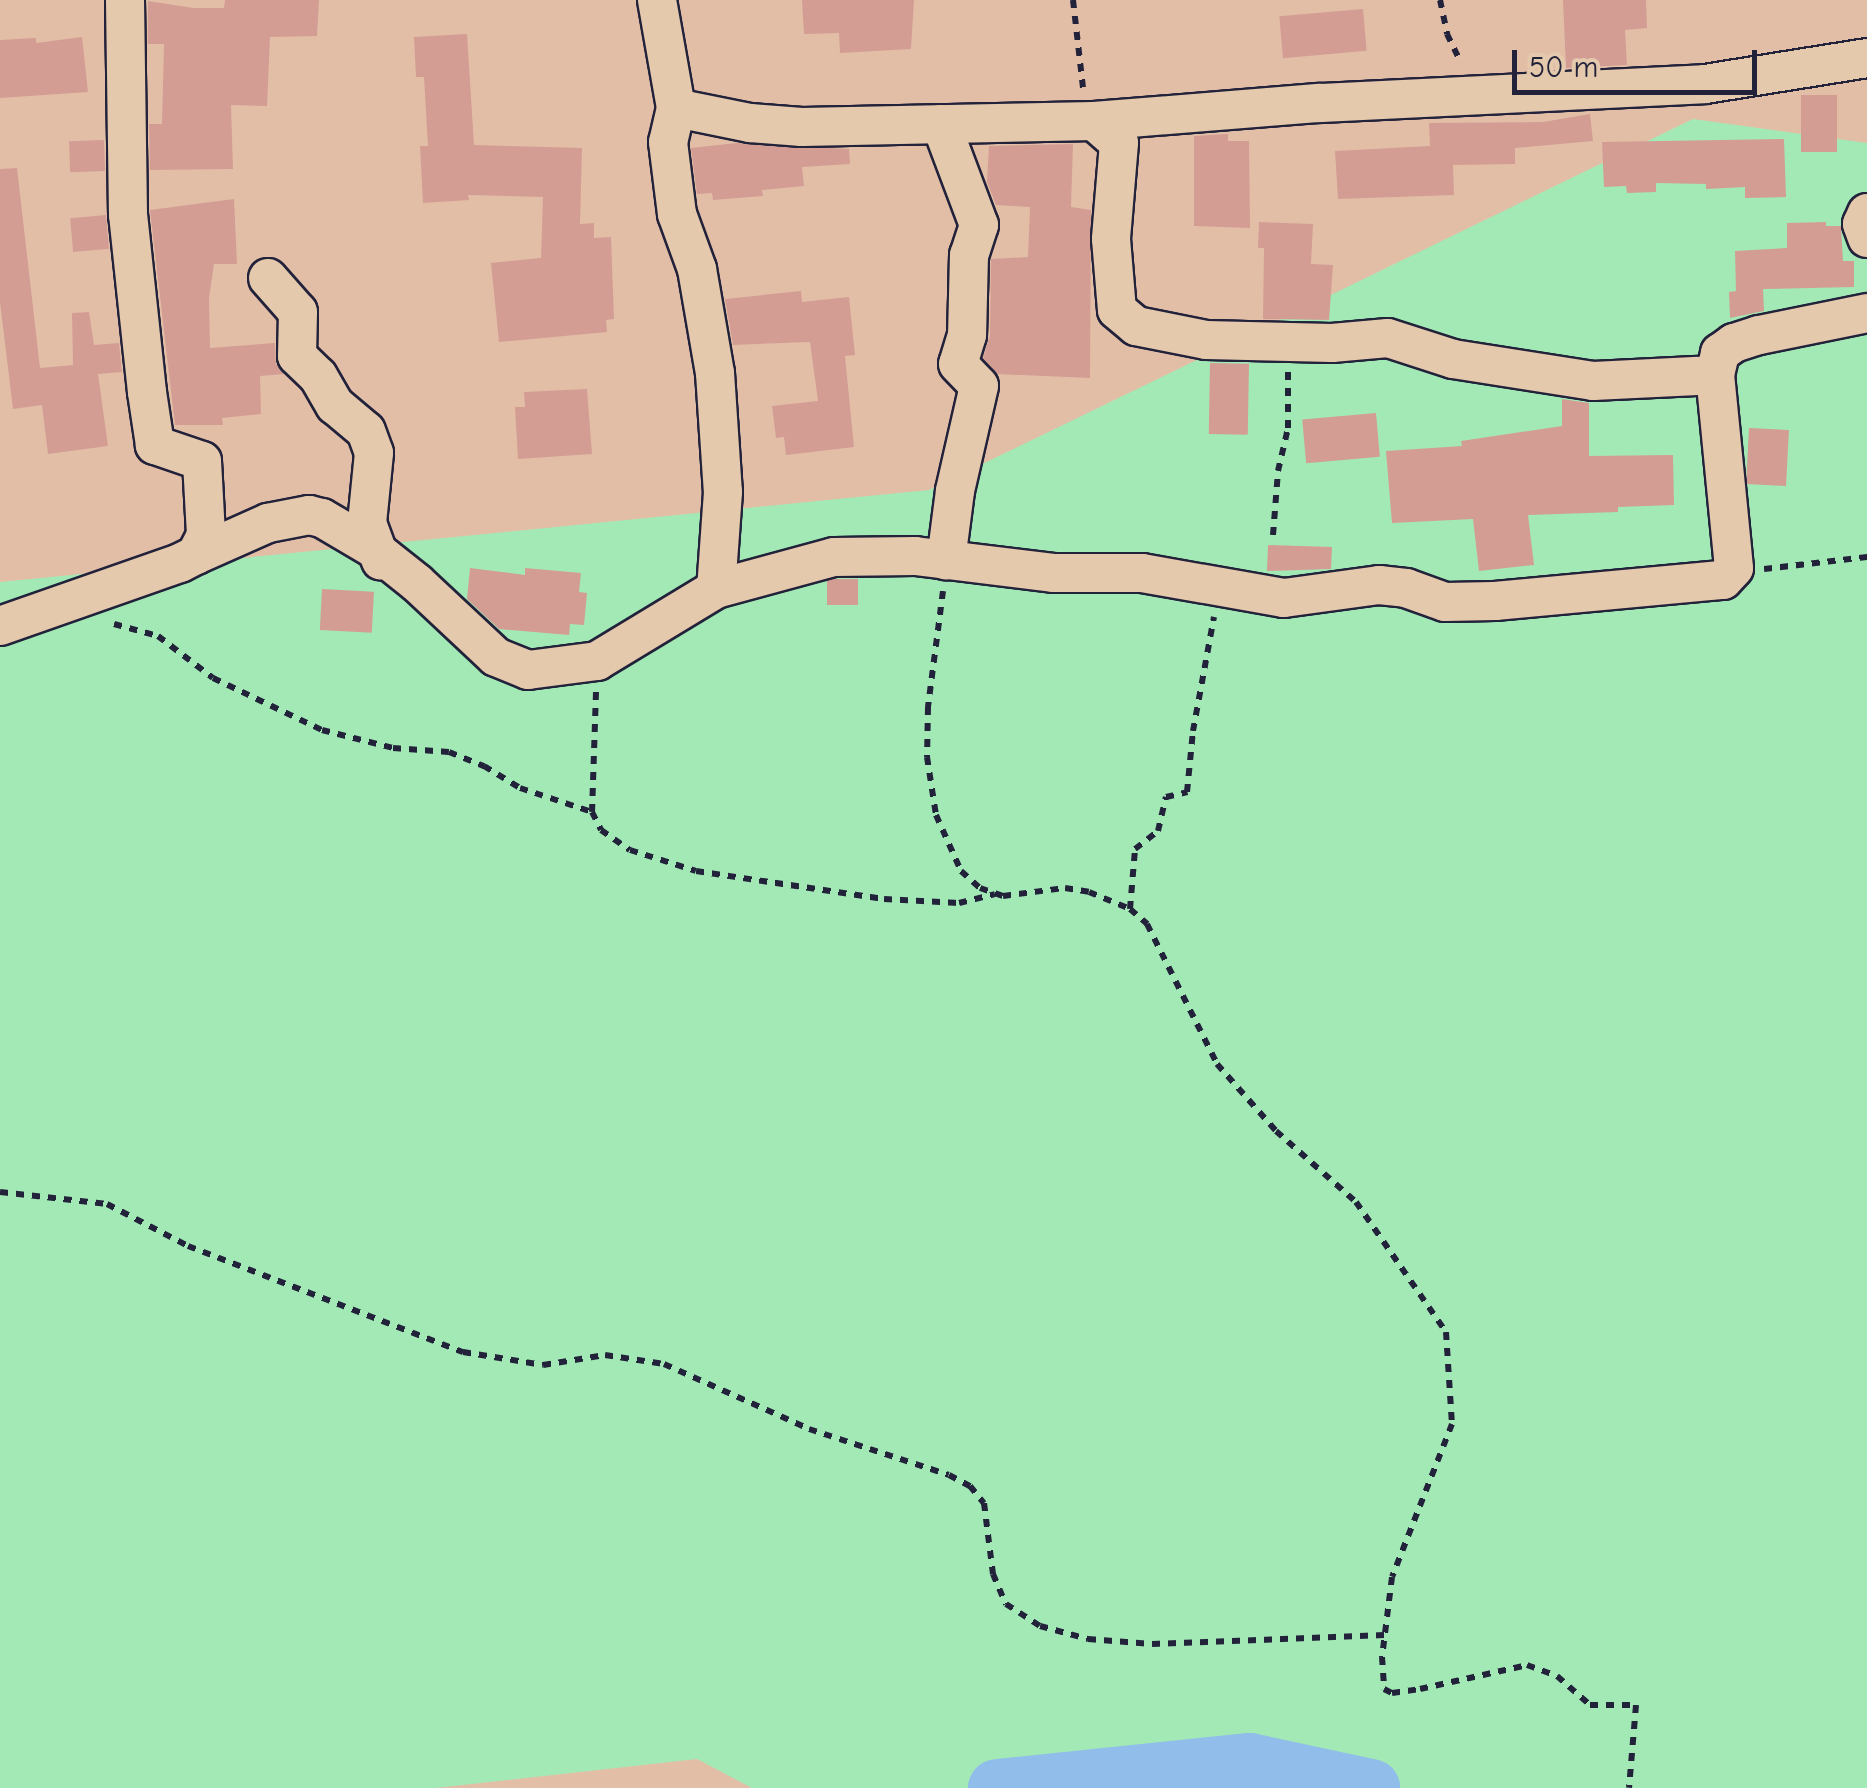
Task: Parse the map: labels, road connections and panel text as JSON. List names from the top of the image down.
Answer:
{
  "scale_bar": "50 m"
}
